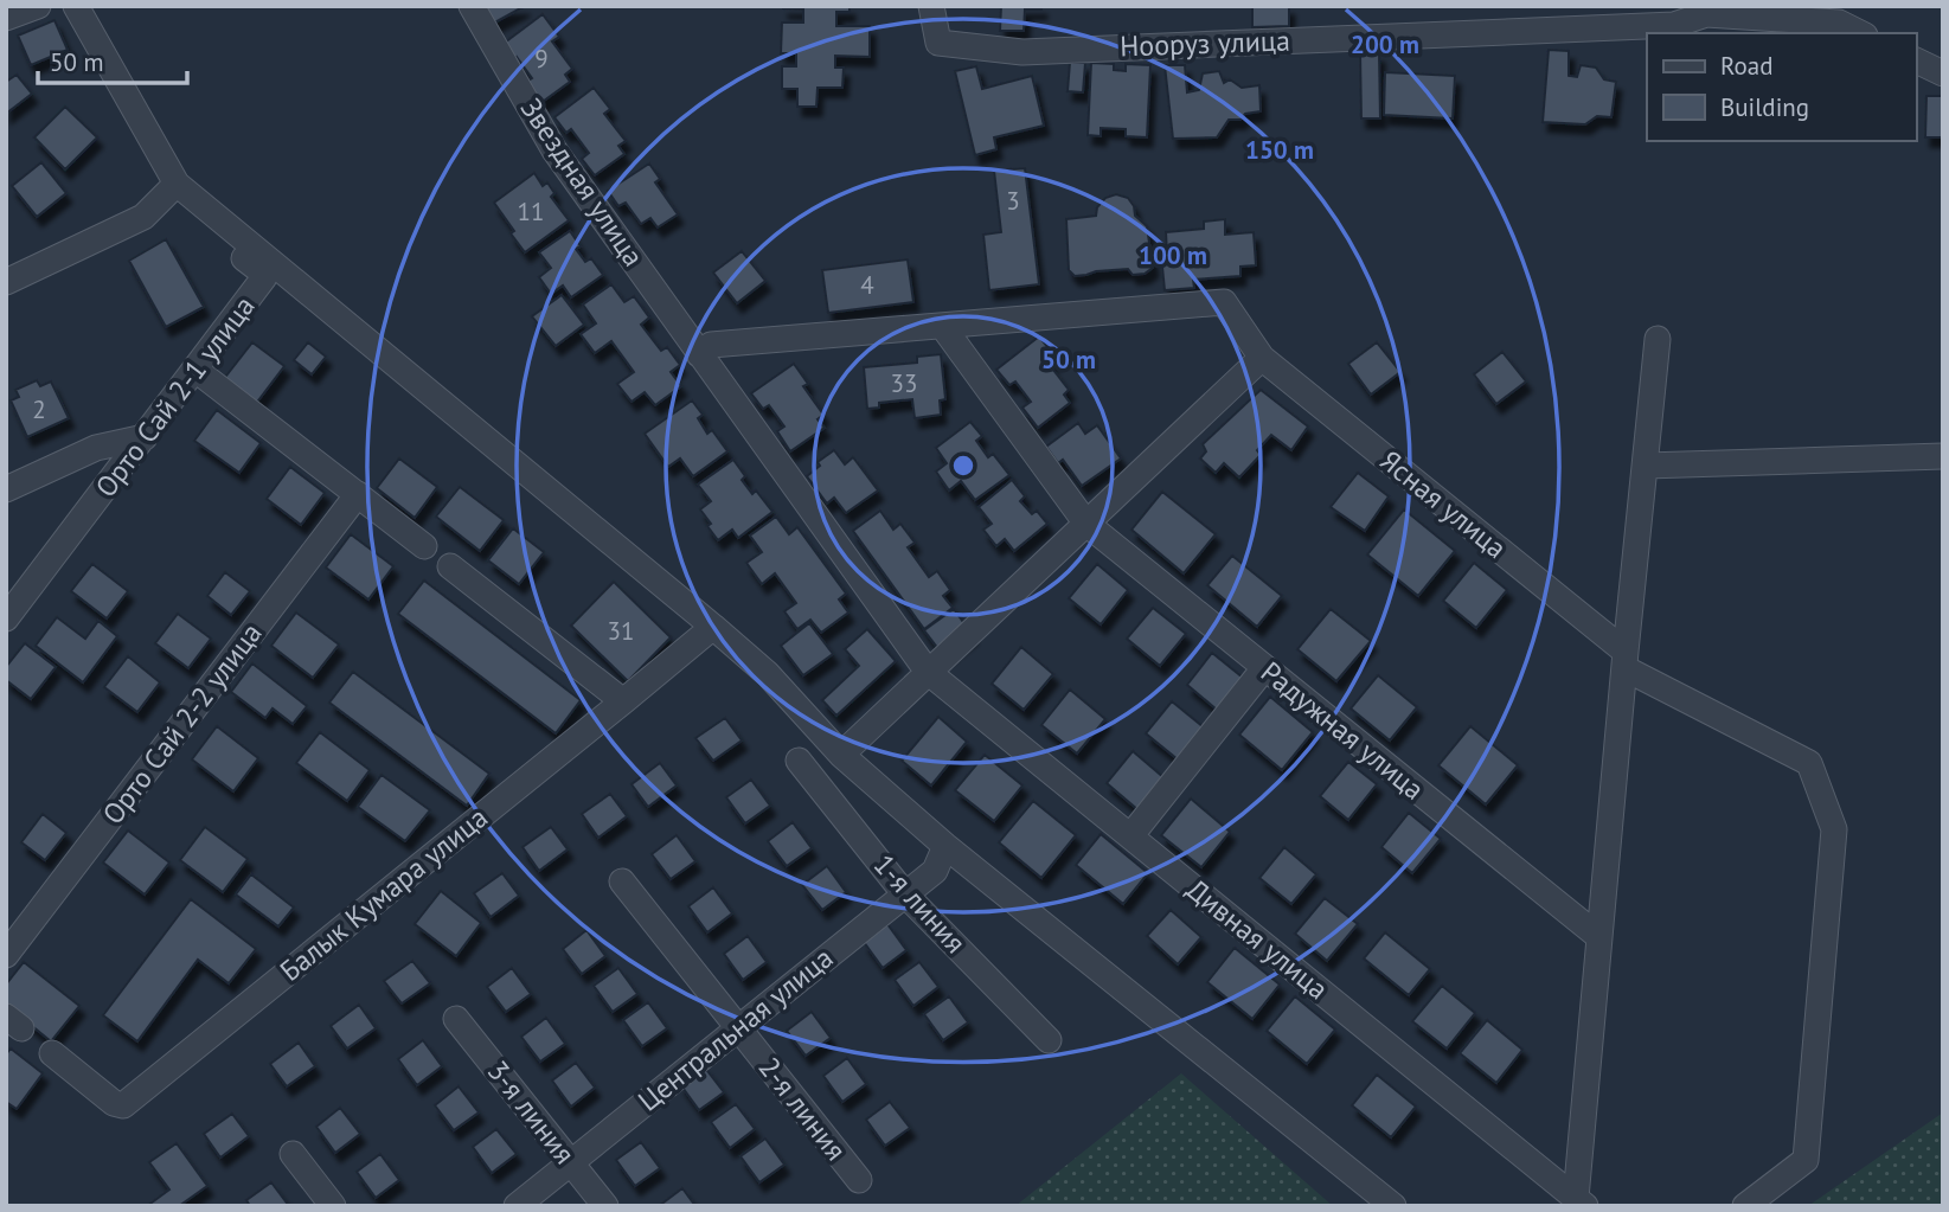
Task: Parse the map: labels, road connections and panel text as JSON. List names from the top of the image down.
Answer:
{
  "streets": {
    "street": [
      "Нооруз улица",
      "Звездная улица",
      "Орто Сай 2-1 улица",
      "Ясная улица",
      "Орто Сай 2-2 улица",
      "Радужная улица",
      "Балык Кумара улица",
      "1-я линия",
      "Дивная улица",
      "Центральная улица",
      "2-я линия",
      "3-я линия"
    ]
  },
  "crossings": [
    ["Звездная улица", "Дивная улица"],
    ["1-я линия", "Центральная улица"],
    ["Центральная улица", "2-я линия"],
    ["Центральная улица", "3-я линия"]
  ],
  "house_numbers": [
    "9",
    "3",
    "11",
    "4",
    "33",
    "2",
    "31"
  ],
  "legend": ["Road", "Building"],
  "scale_bar": "50 m",
  "rings": [
    "200 m",
    "150 m",
    "100 m",
    "50 m"
  ]
}
